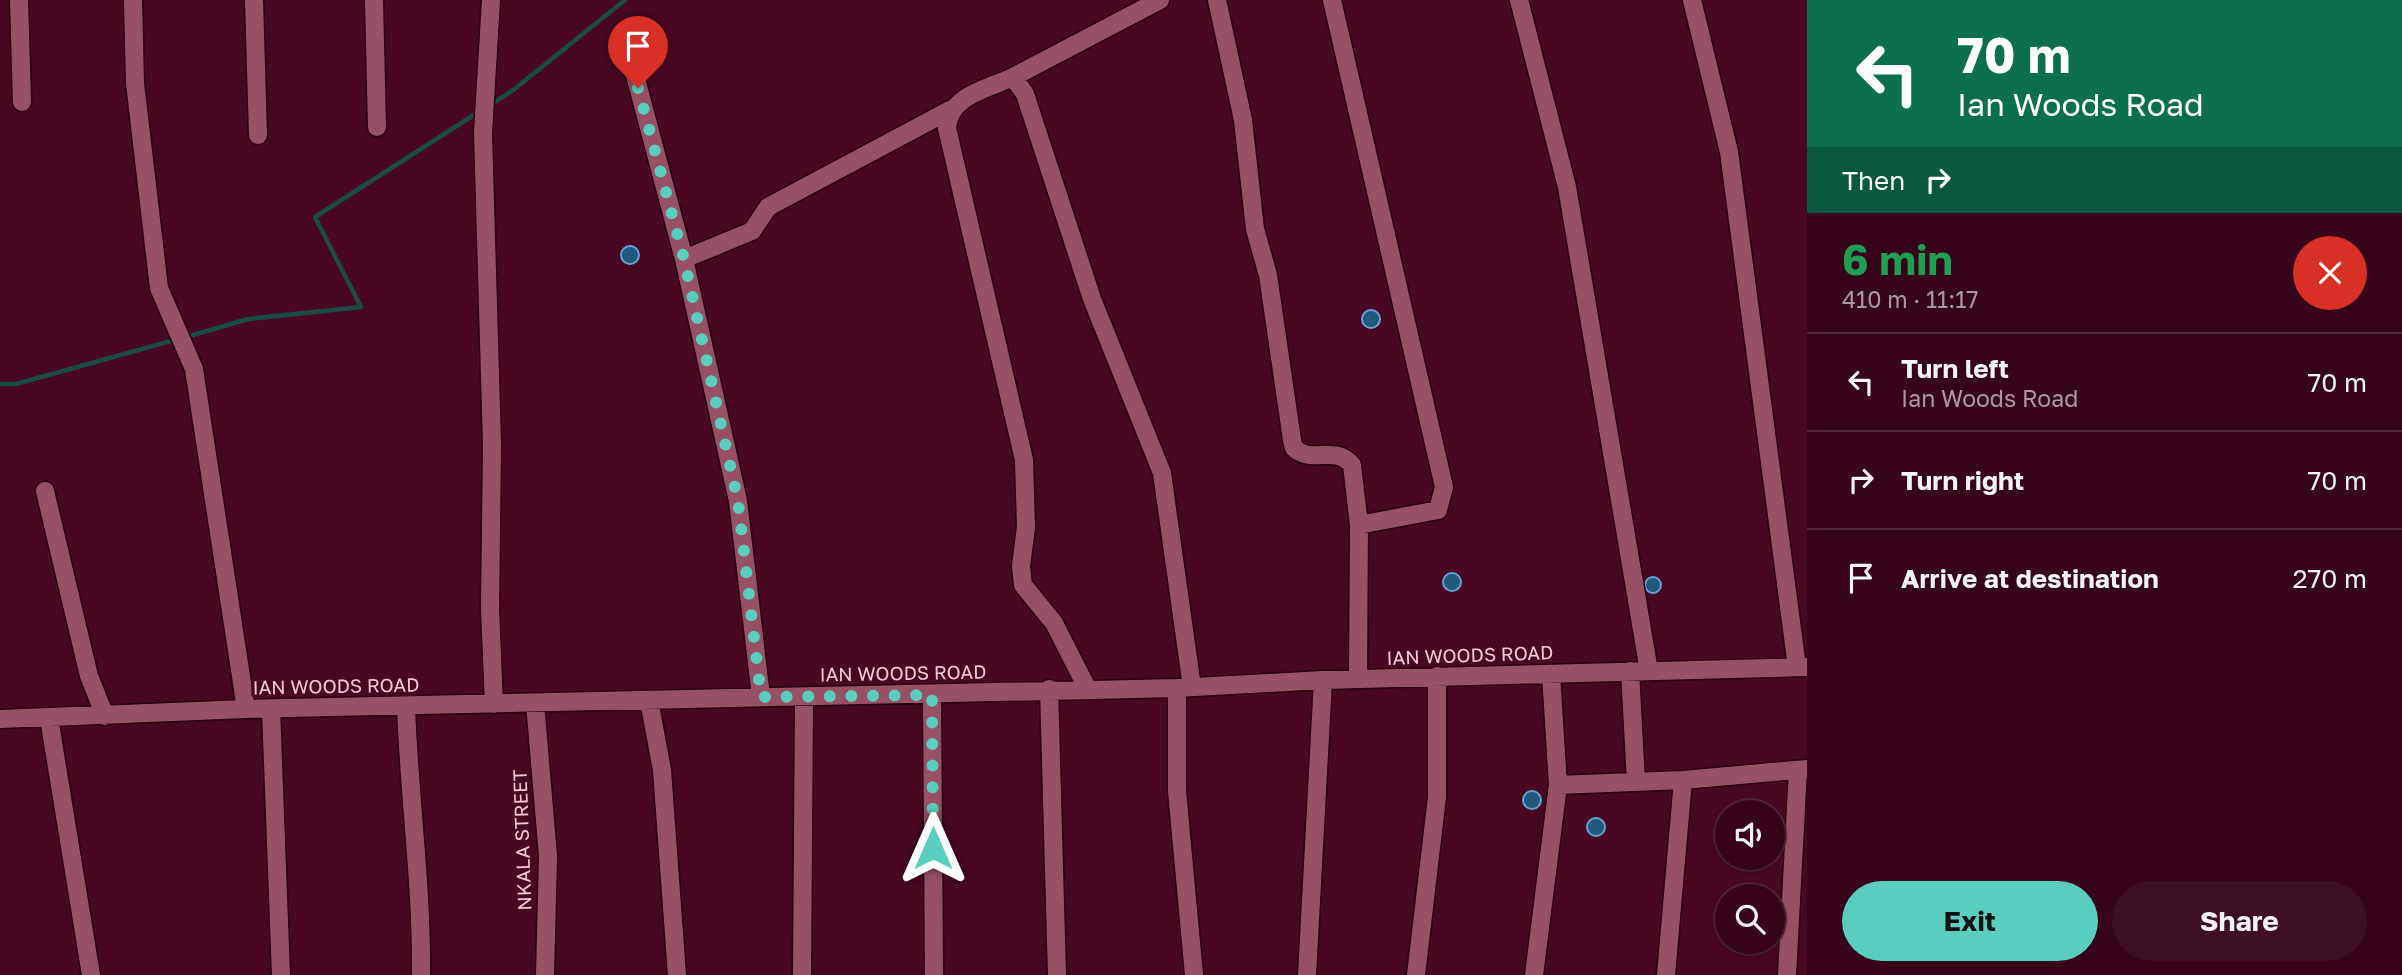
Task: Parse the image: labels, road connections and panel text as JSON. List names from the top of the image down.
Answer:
{
  "streets": {
    "street": ["IAN WOODS ROAD", "NKALA STREET"]
  },
  "crossings": [
    ["IAN WOODS ROAD", "NKALA STREET"]
  ],
  "page": {
    "turn": ["70 m", "Ian Woods Road"],
    "then": "Then",
    "heading": ["6 min", "410 m · 11:17"],
    "list": [
      {
        "name": "Turn left",
        "note": "Ian Woods Road",
        "value": "70 m"
      },
      {
        "name": "Turn right",
        "value": "70 m"
      },
      {
        "name": "Arrive at destination",
        "value": "270 m"
      }
    ],
    "buttons": ["Exit", "Share"]
  }
}
